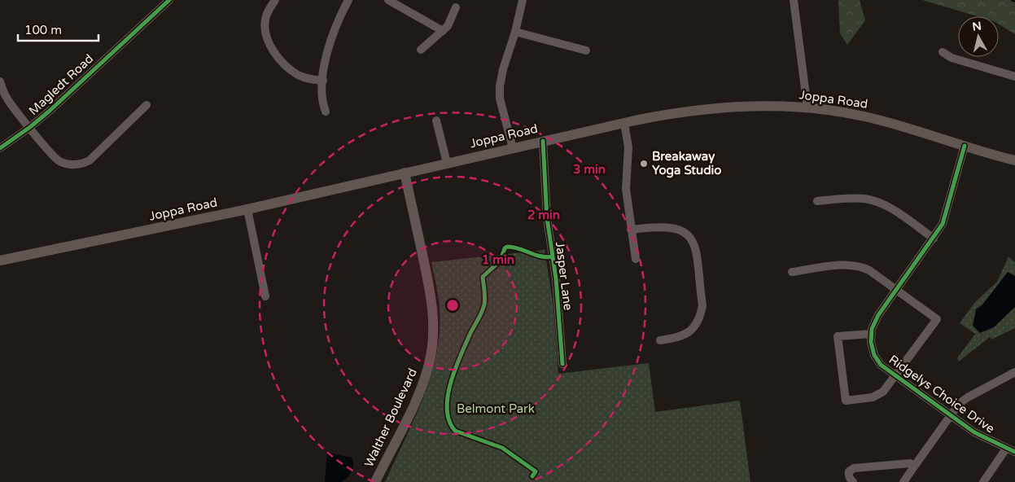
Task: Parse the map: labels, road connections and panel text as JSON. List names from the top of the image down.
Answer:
{
  "streets": {
    "main road": ["Joppa Road", "Walther Boulevard"],
    "street": ["Magledt Road", "Jasper Lane", "Ridgelys Choice Drive"]
  },
  "crossings": [
    ["Joppa Road", "Jasper Lane"],
    ["Joppa Road", "Walther Boulevard"]
  ],
  "parks": ["Belmont Park"],
  "places": ["Breakaway Yoga Studio"],
  "scale_bar": "100 m",
  "north": "top",
  "rings": ["3 min", "2 min", "1 min"]
}
